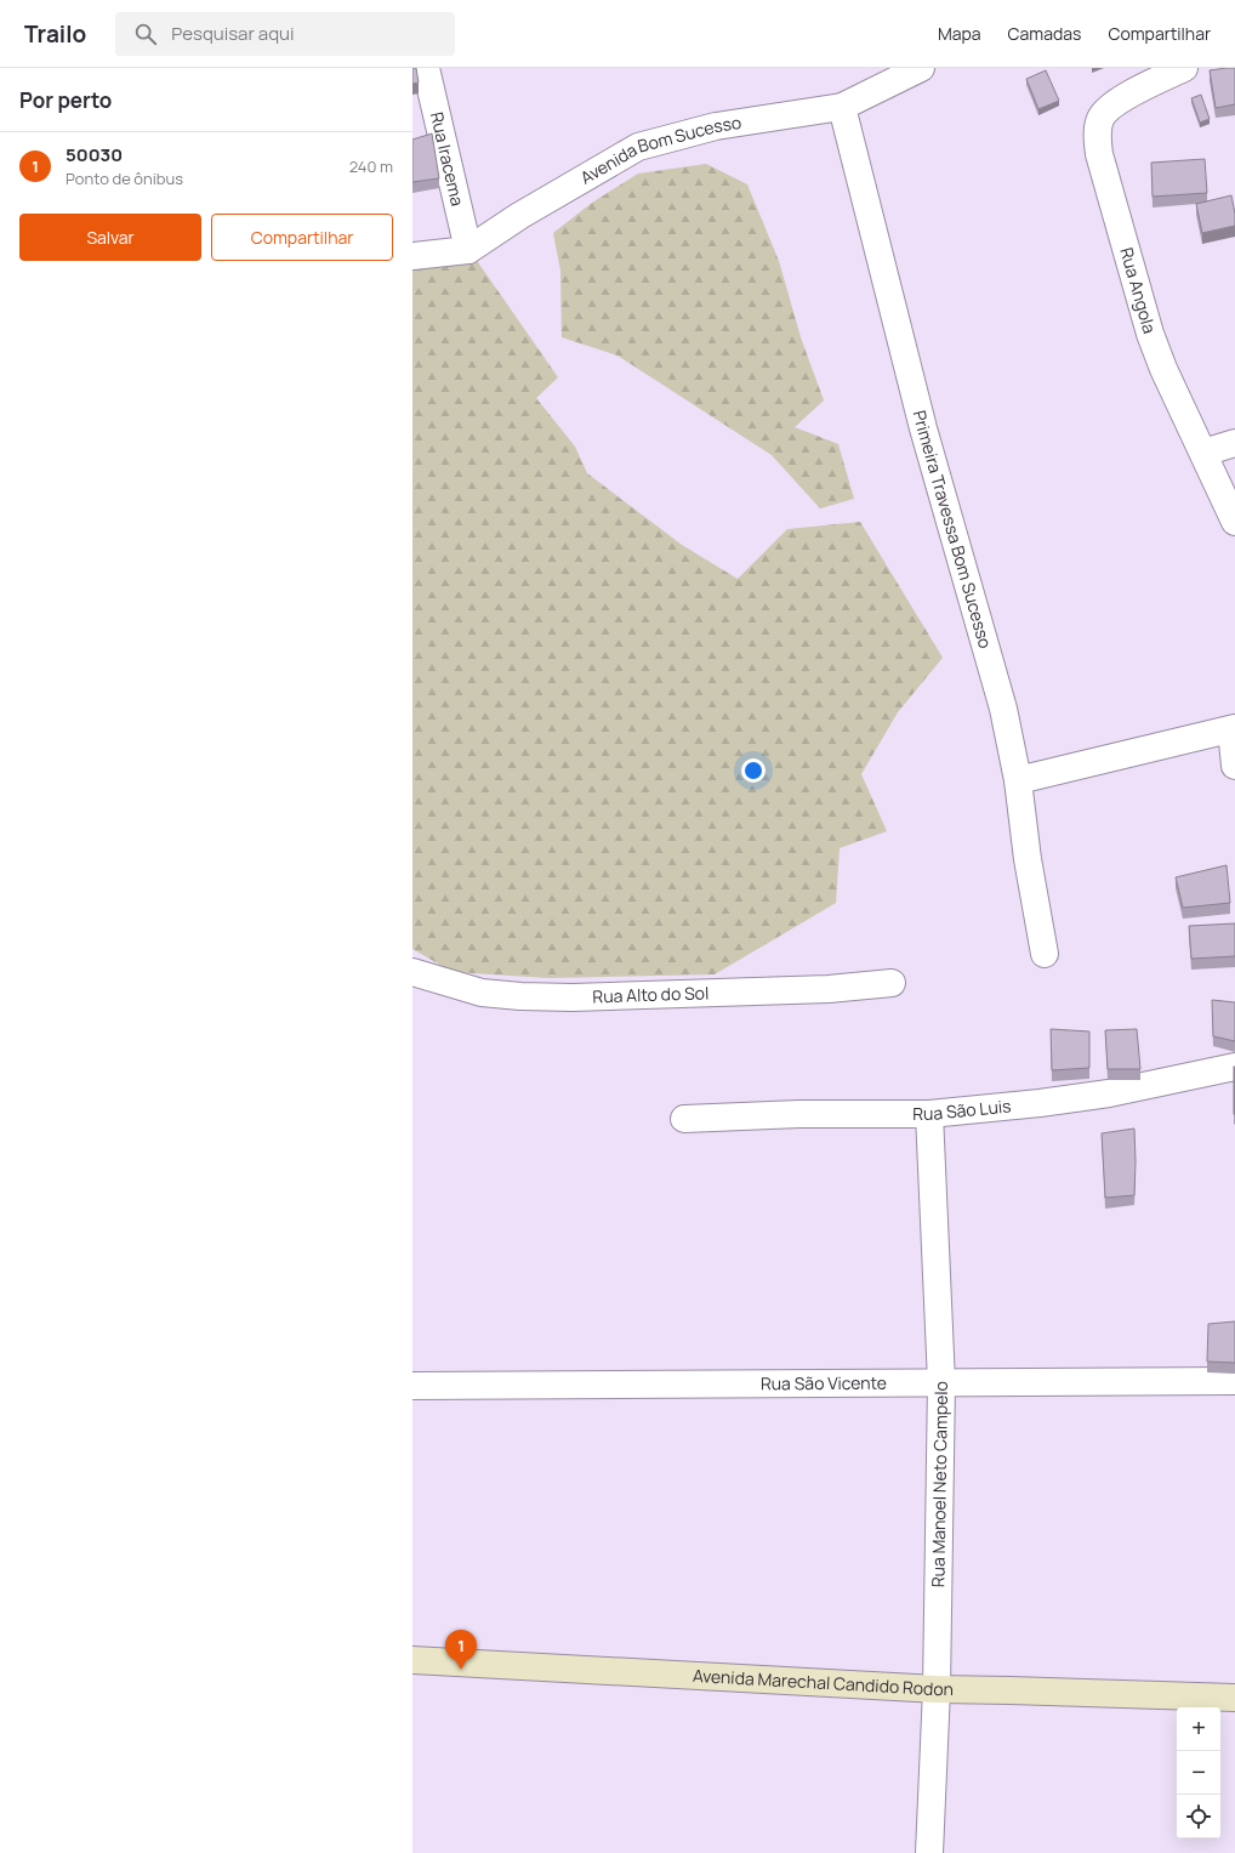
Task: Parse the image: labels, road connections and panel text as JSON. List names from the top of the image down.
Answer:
{
  "streets": {
    "street": [
      "Avenida Bom Sucesso",
      "Rua Iracema",
      "Rua Angola",
      "Primeira Travessa Bom Sucesso",
      "Rua Alto do Sol",
      "Rua São Luis",
      "Rua São Vicente",
      "Rua Manoel Neto Campelo",
      "Avenida Marechal Candido Rodon"
    ]
  },
  "crossings": [
    ["Avenida Bom Sucesso", "Rua Iracema"],
    ["Avenida Bom Sucesso", "Primeira Travessa Bom Sucesso"],
    ["Rua São Luis", "Rua Manoel Neto Campelo"],
    ["Rua São Vicente", "Rua Manoel Neto Campelo"],
    ["Rua Manoel Neto Campelo", "Avenida Marechal Candido Rodon"]
  ],
  "page": {
    "header": "Trailo",
    "search": "Pesquisar aqui",
    "nav": ["Mapa", "Camadas", "Compartilhar"],
    "heading": "Por perto",
    "list": [
      {
        "mark": "1",
        "name": "50030",
        "note": "Ponto de ônibus",
        "value": "240 m"
      }
    ],
    "buttons": ["Salvar", "Compartilhar"],
    "pins": "1",
    "map_buttons": ["+", "−"]
  }
}
